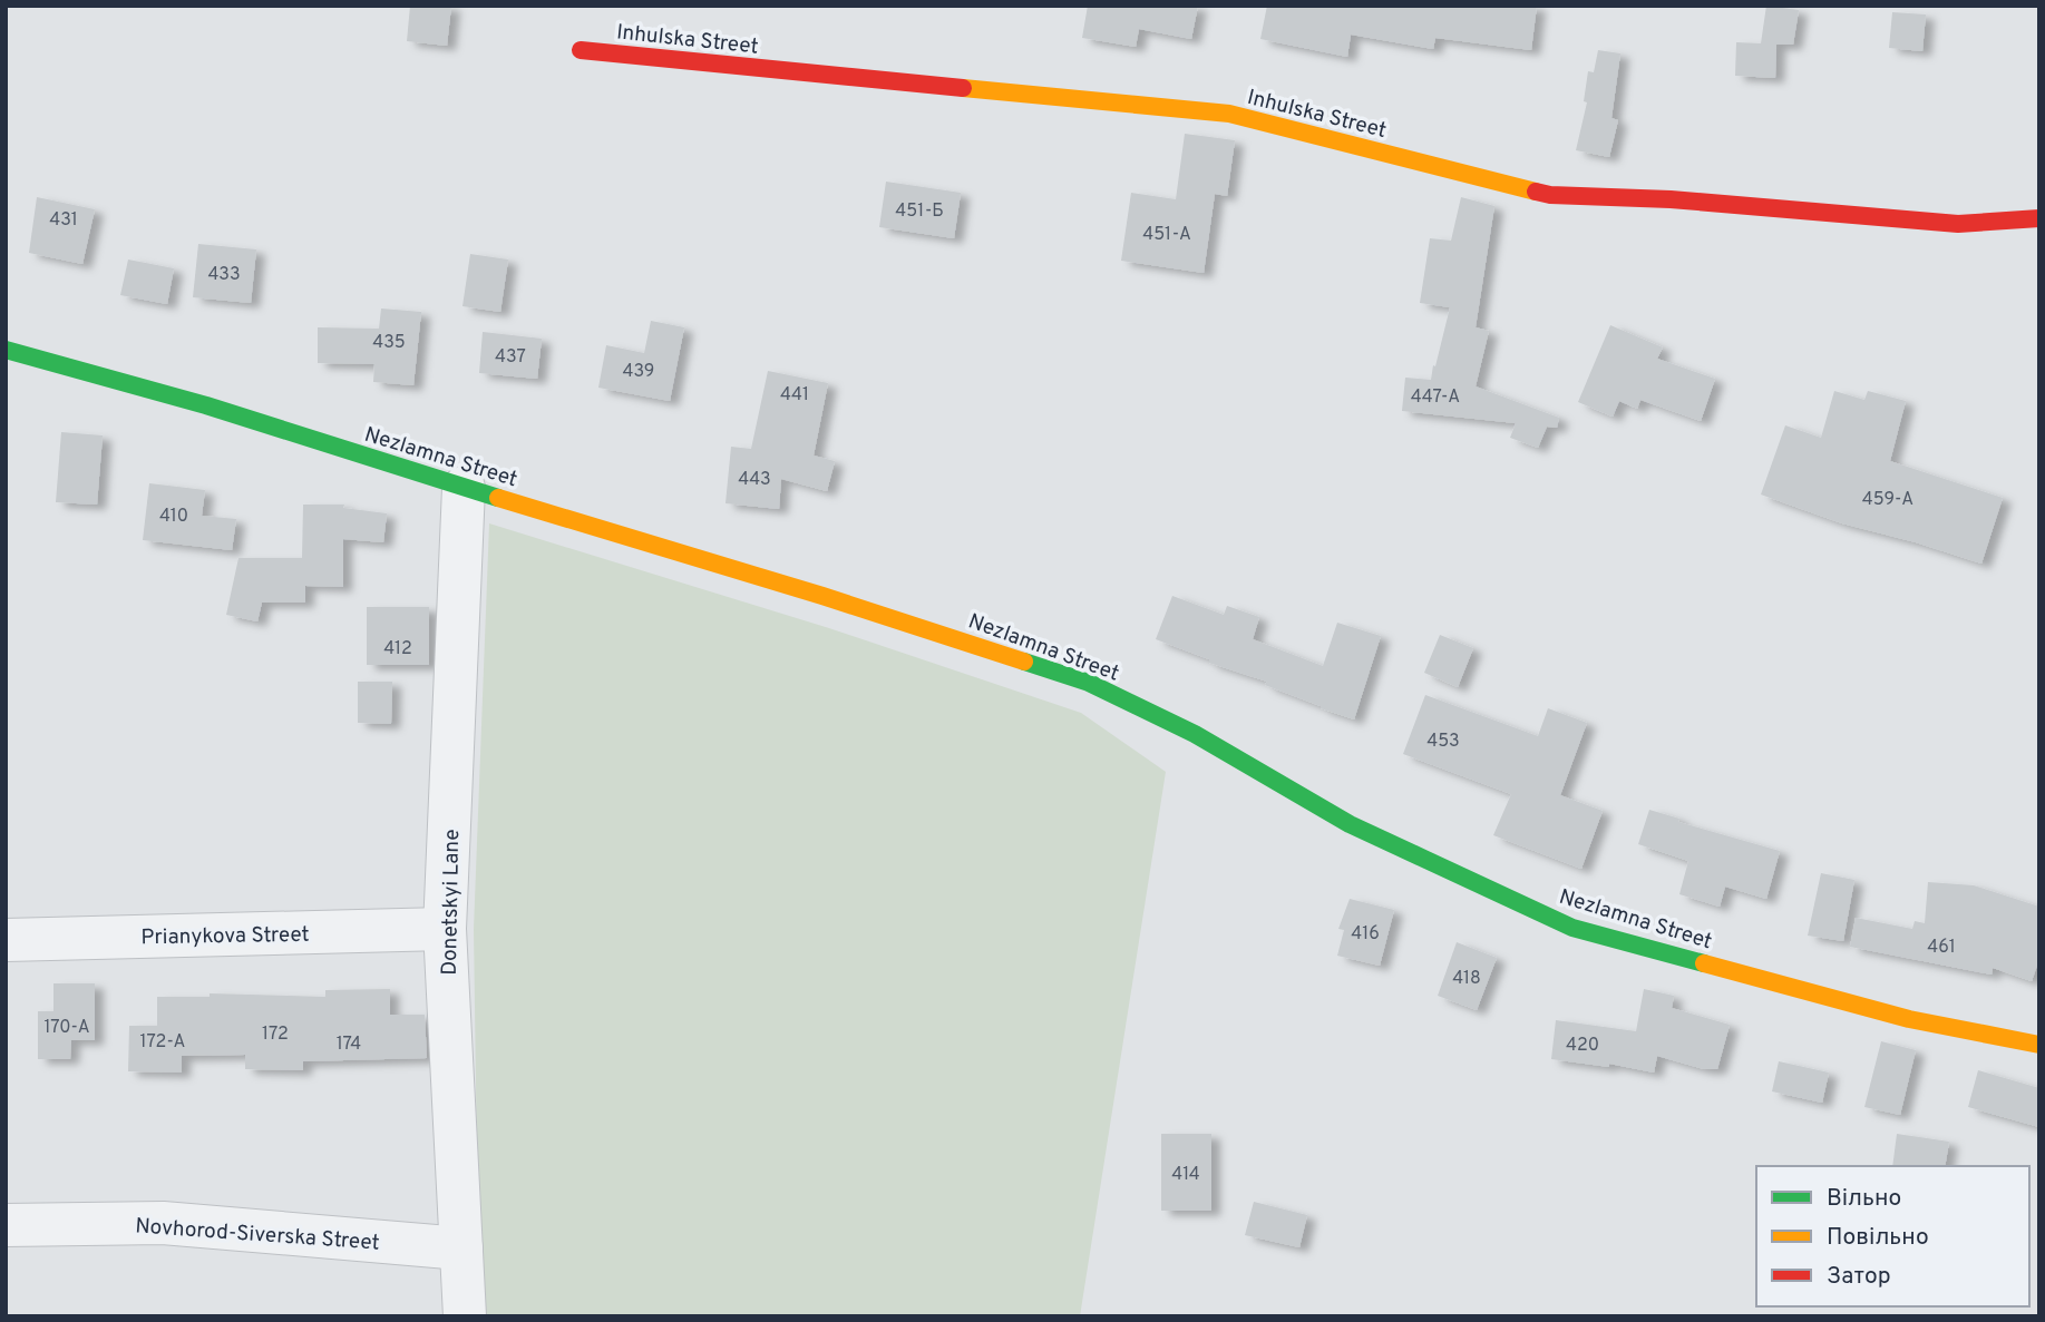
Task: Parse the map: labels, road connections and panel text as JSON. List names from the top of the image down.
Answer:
{
  "streets": {
    "street": [
      "Inhulska Street",
      "Nezlamna Street",
      "Donetskyi Lane",
      "Prianykova Street",
      "Novhorod-Siverska Street"
    ]
  },
  "crossings": [
    ["Nezlamna Street", "Donetskyi Lane"],
    ["Donetskyi Lane", "Prianykova Street"],
    ["Donetskyi Lane", "Novhorod-Siverska Street"]
  ],
  "house_numbers": [
    "451-Б",
    "431",
    "451-А",
    "433",
    "435",
    "437",
    "439",
    "441",
    "447-А",
    "443",
    "459-А",
    "410",
    "412",
    "453",
    "416",
    "461",
    "418",
    "170-А",
    "172",
    "172-А",
    "174",
    "420",
    "414"
  ],
  "legend": ["Вільно", "Повільно", "Затор"]
}
